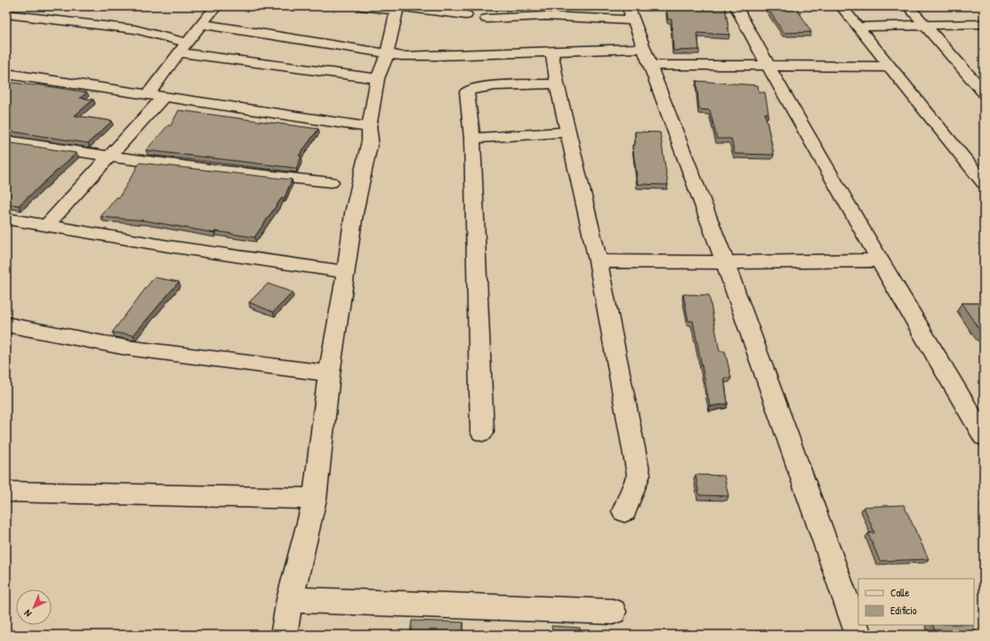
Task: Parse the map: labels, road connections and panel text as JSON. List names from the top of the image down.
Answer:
{
  "legend": ["Calle", "Edificio"],
  "north": "bottom left"
}
